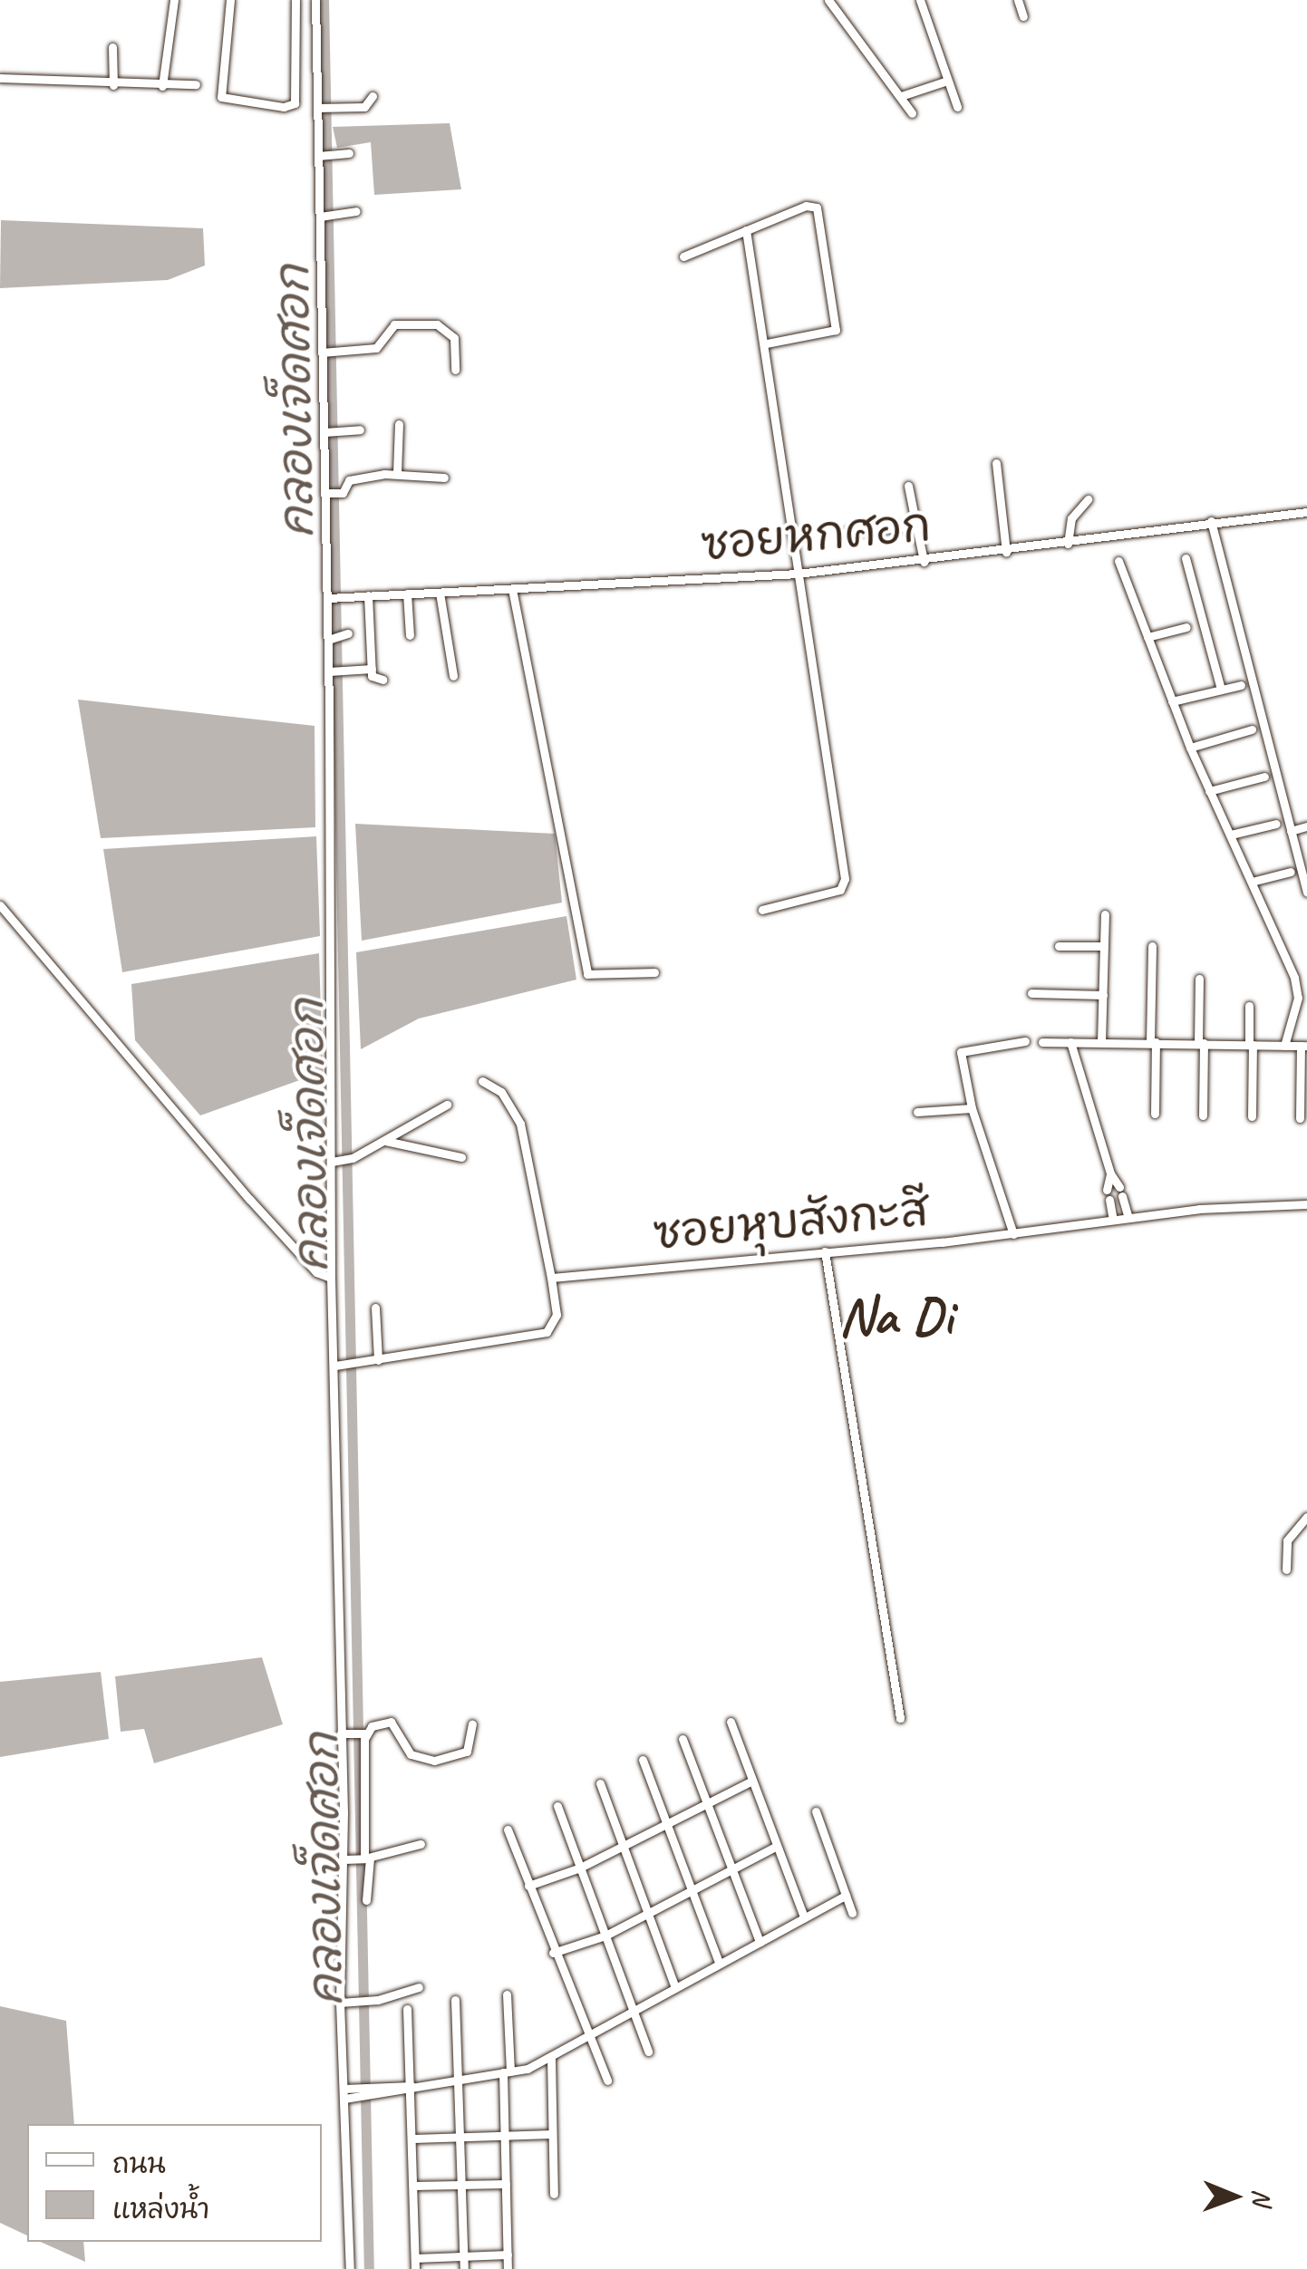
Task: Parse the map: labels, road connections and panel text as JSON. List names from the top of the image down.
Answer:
{
  "streets": {
    "street": ["ซอยหกศอก", "ซอยหุบสังกะสี"]
  },
  "districts": ["Na Di"],
  "water": ["คลองเจ็ดศอก"],
  "legend": ["ถนน", "แหล่งน้ำ"],
  "north": "right"
}
